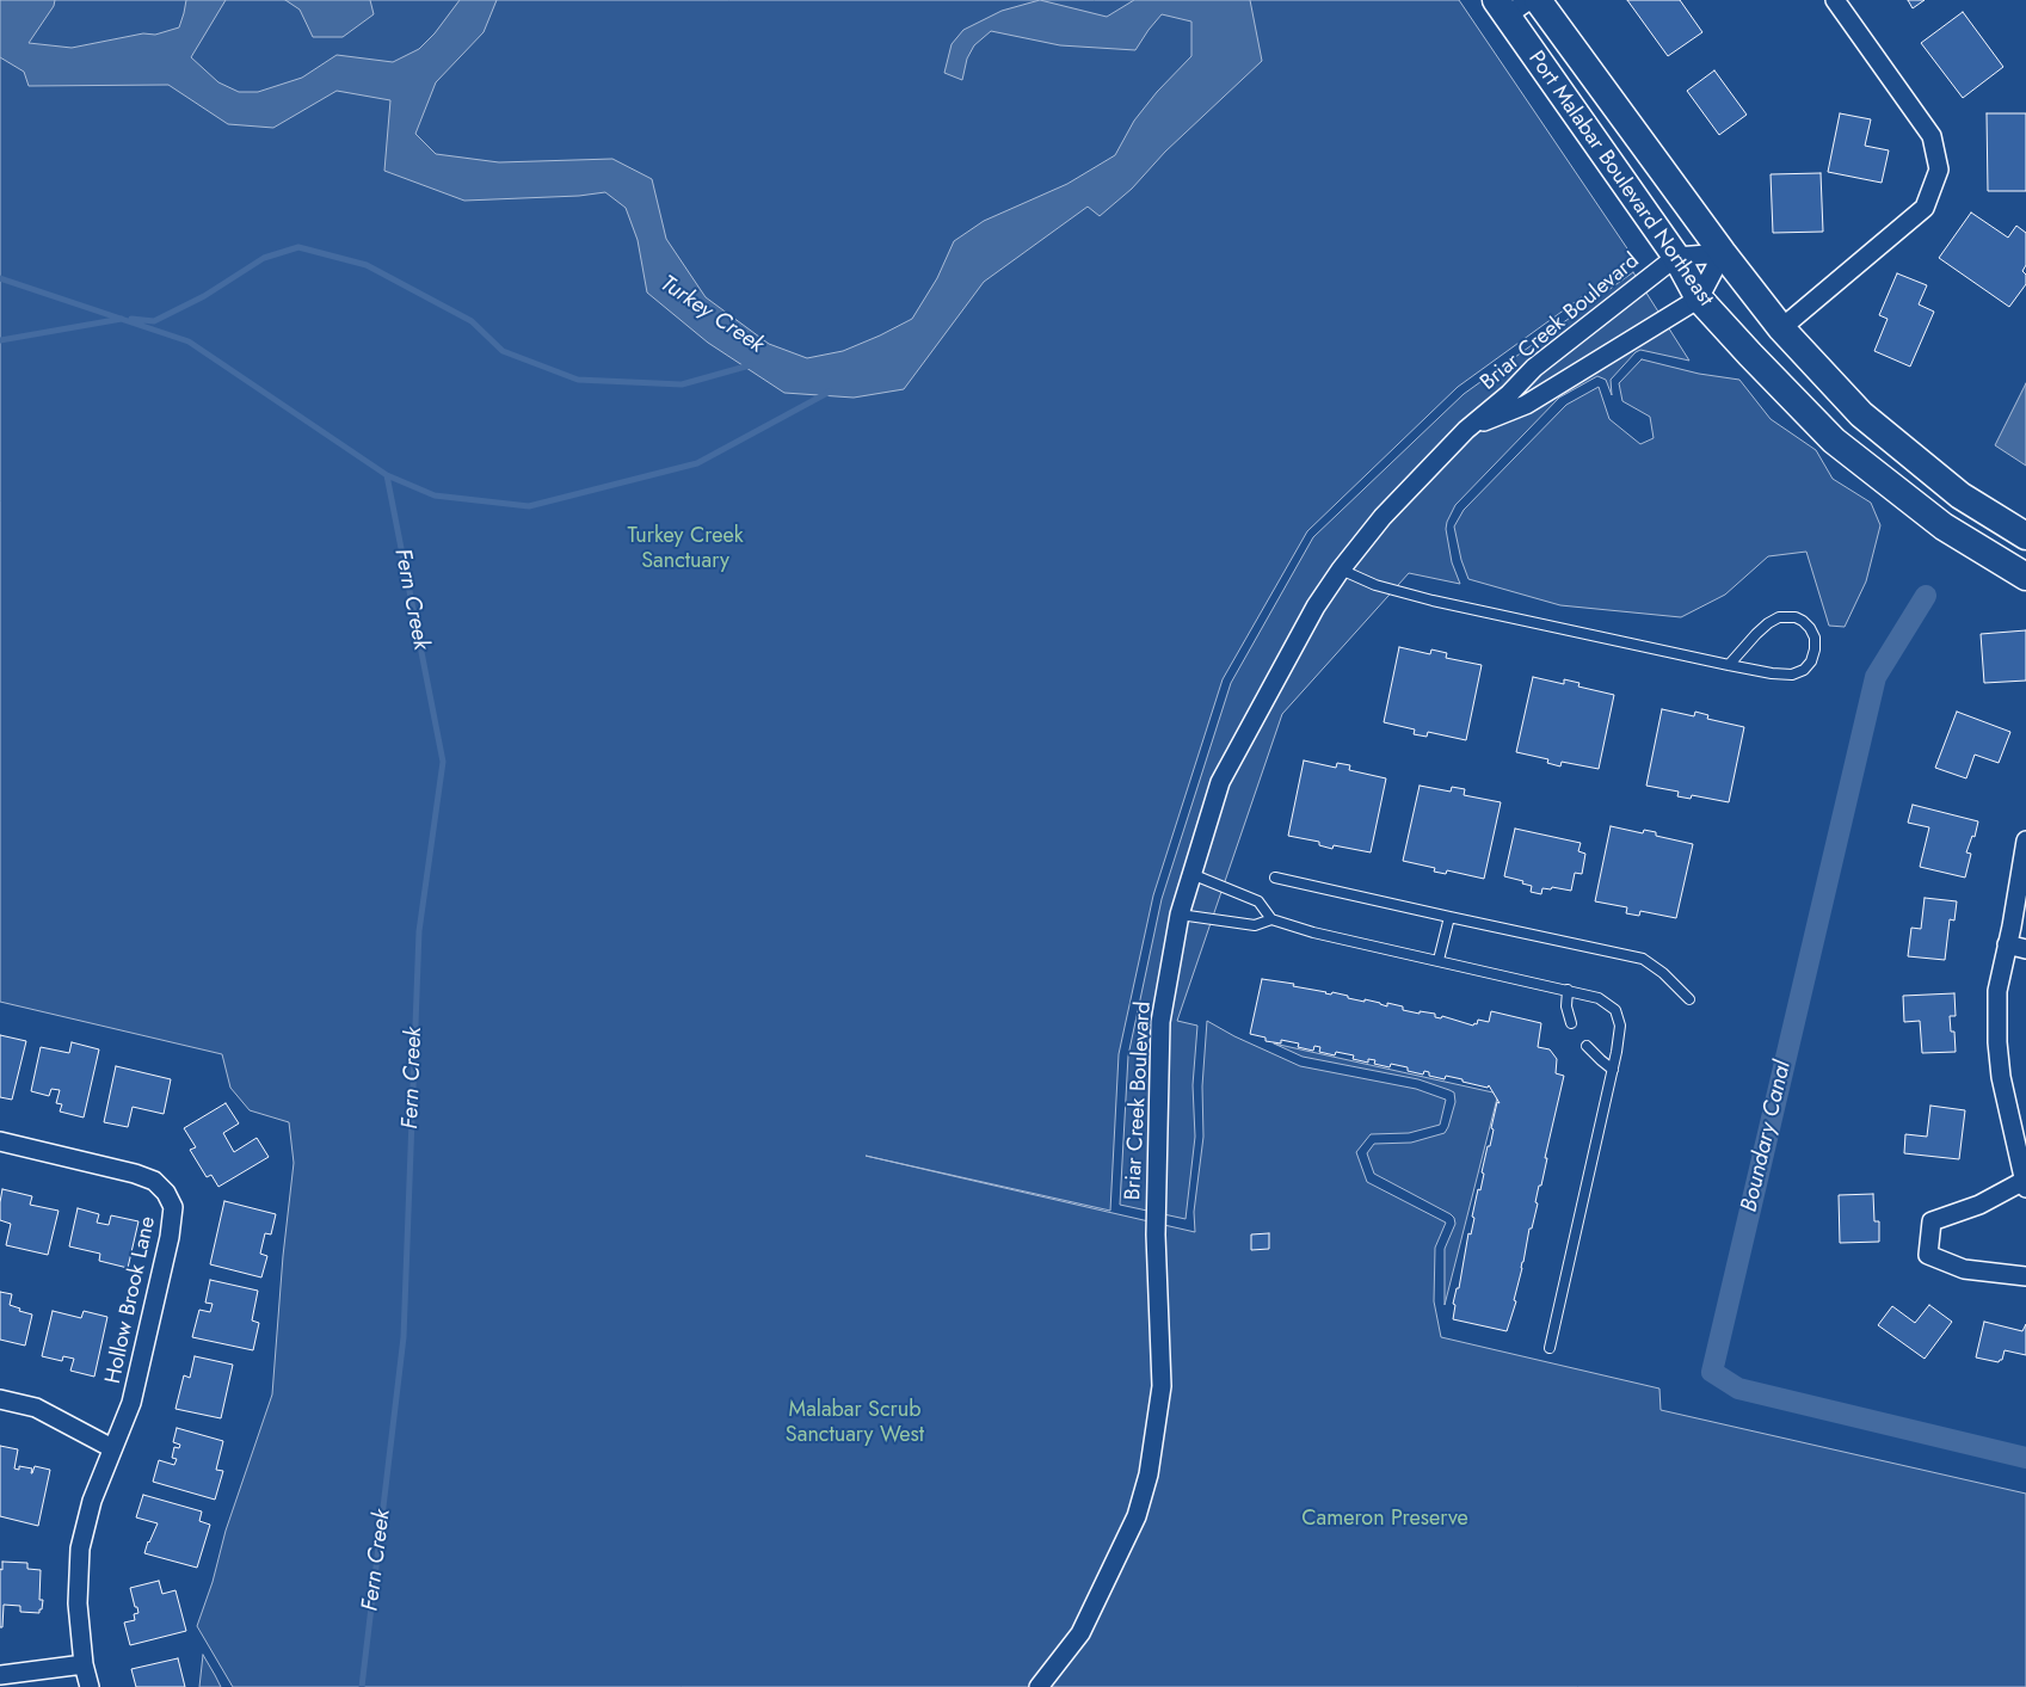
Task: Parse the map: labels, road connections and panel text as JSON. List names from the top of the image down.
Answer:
{
  "streets": {
    "street": ["Port Malabar Boulevard Northeast", "Briar Creek Boulevard", "Hollow Brook Lane"]
  },
  "crossings": [
    ["Port Malabar Boulevard Northeast", "Briar Creek Boulevard"]
  ],
  "water": ["Turkey Creek", "Fern Creek", "Boundary Canal"],
  "parks": ["Turkey Creek Sanctuary", "Malabar Scrub Sanctuary West", "Cameron Preserve"]
}
